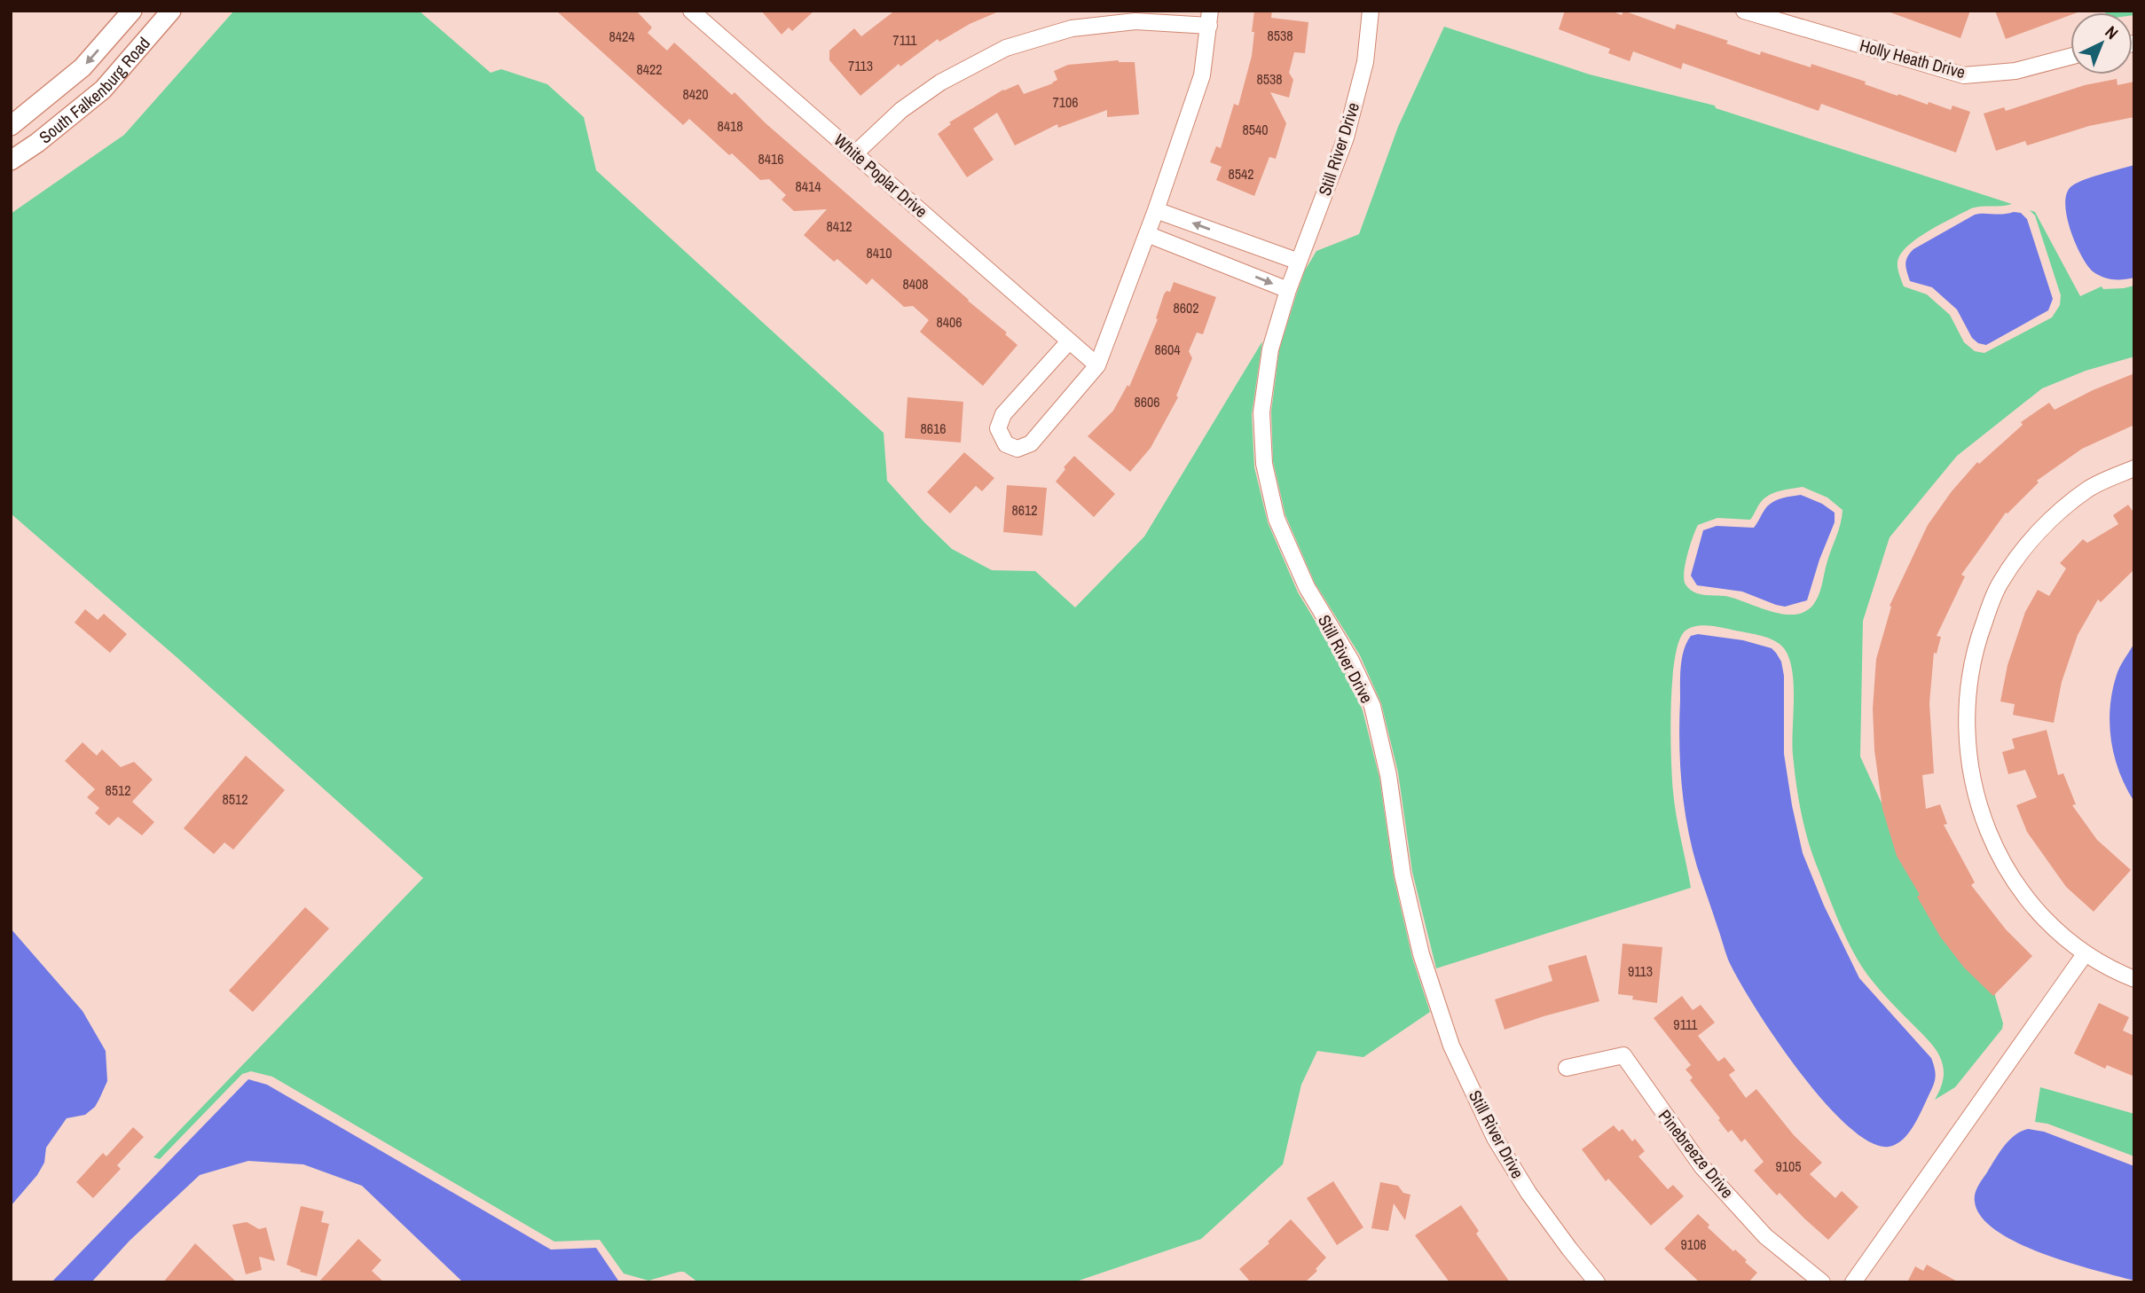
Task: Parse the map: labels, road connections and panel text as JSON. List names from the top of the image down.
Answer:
{
  "streets": {
    "street": [
      "Holly Heath Drive",
      "South Falkenburg Road",
      "Still River Drive",
      "White Poplar Drive",
      "Pinebreeze Drive"
    ]
  },
  "house_numbers": [
    "8538",
    "8424",
    "7111",
    "7113",
    "8422",
    "8538",
    "8420",
    "7106",
    "8418",
    "8540",
    "8416",
    "8542",
    "8414",
    "8412",
    "8410",
    "8408",
    "8602",
    "8406",
    "8604",
    "8606",
    "8616",
    "8612",
    "8512",
    "8512",
    "9113",
    "9111",
    "9105",
    "9106"
  ],
  "north": "top right"
}
